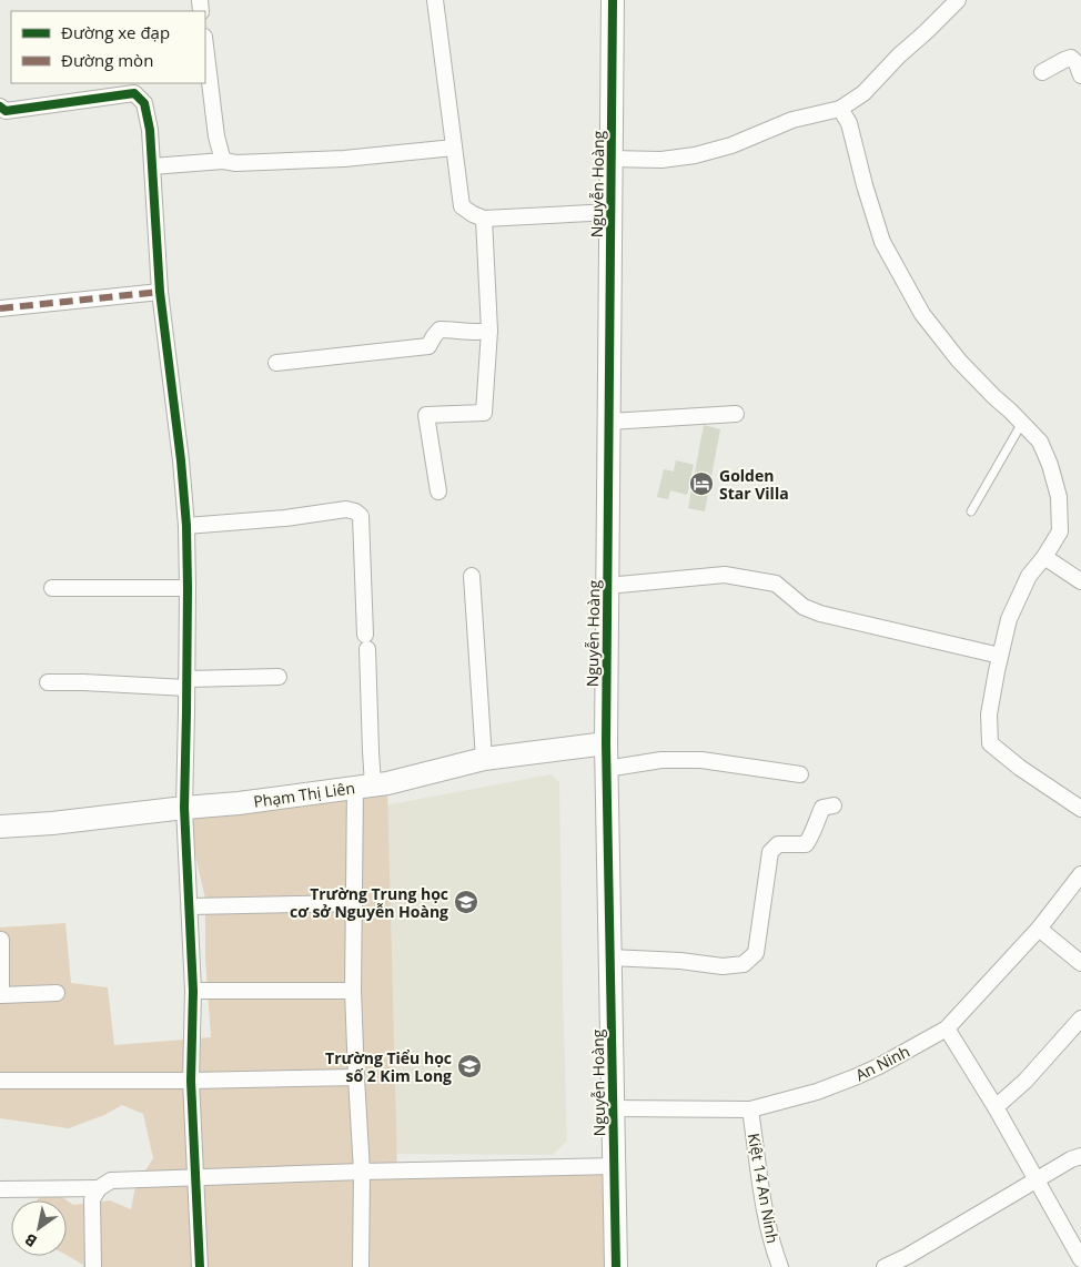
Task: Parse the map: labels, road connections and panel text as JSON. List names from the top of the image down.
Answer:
{
  "streets": {
    "street": [
      "Nguyễn Hoàng",
      "Phạm Thị Liên",
      "An Ninh",
      "Kiệt 14 An Ninh"
    ]
  },
  "crossings": [
    ["Nguyễn Hoàng", "Phạm Thị Liên"],
    ["Nguyễn Hoàng", "An Ninh"],
    ["An Ninh", "Kiệt 14 An Ninh"]
  ],
  "places": {
    "hotel": ["Golden Star Villa"],
    "school or university": ["Trường Trung học cơ sở Nguyễn Hoàng", "Trường Tiểu học số 2 Kim Long"]
  },
  "legend": ["Đường xe đạp", "Đường mòn"],
  "north": "bottom left"
}
